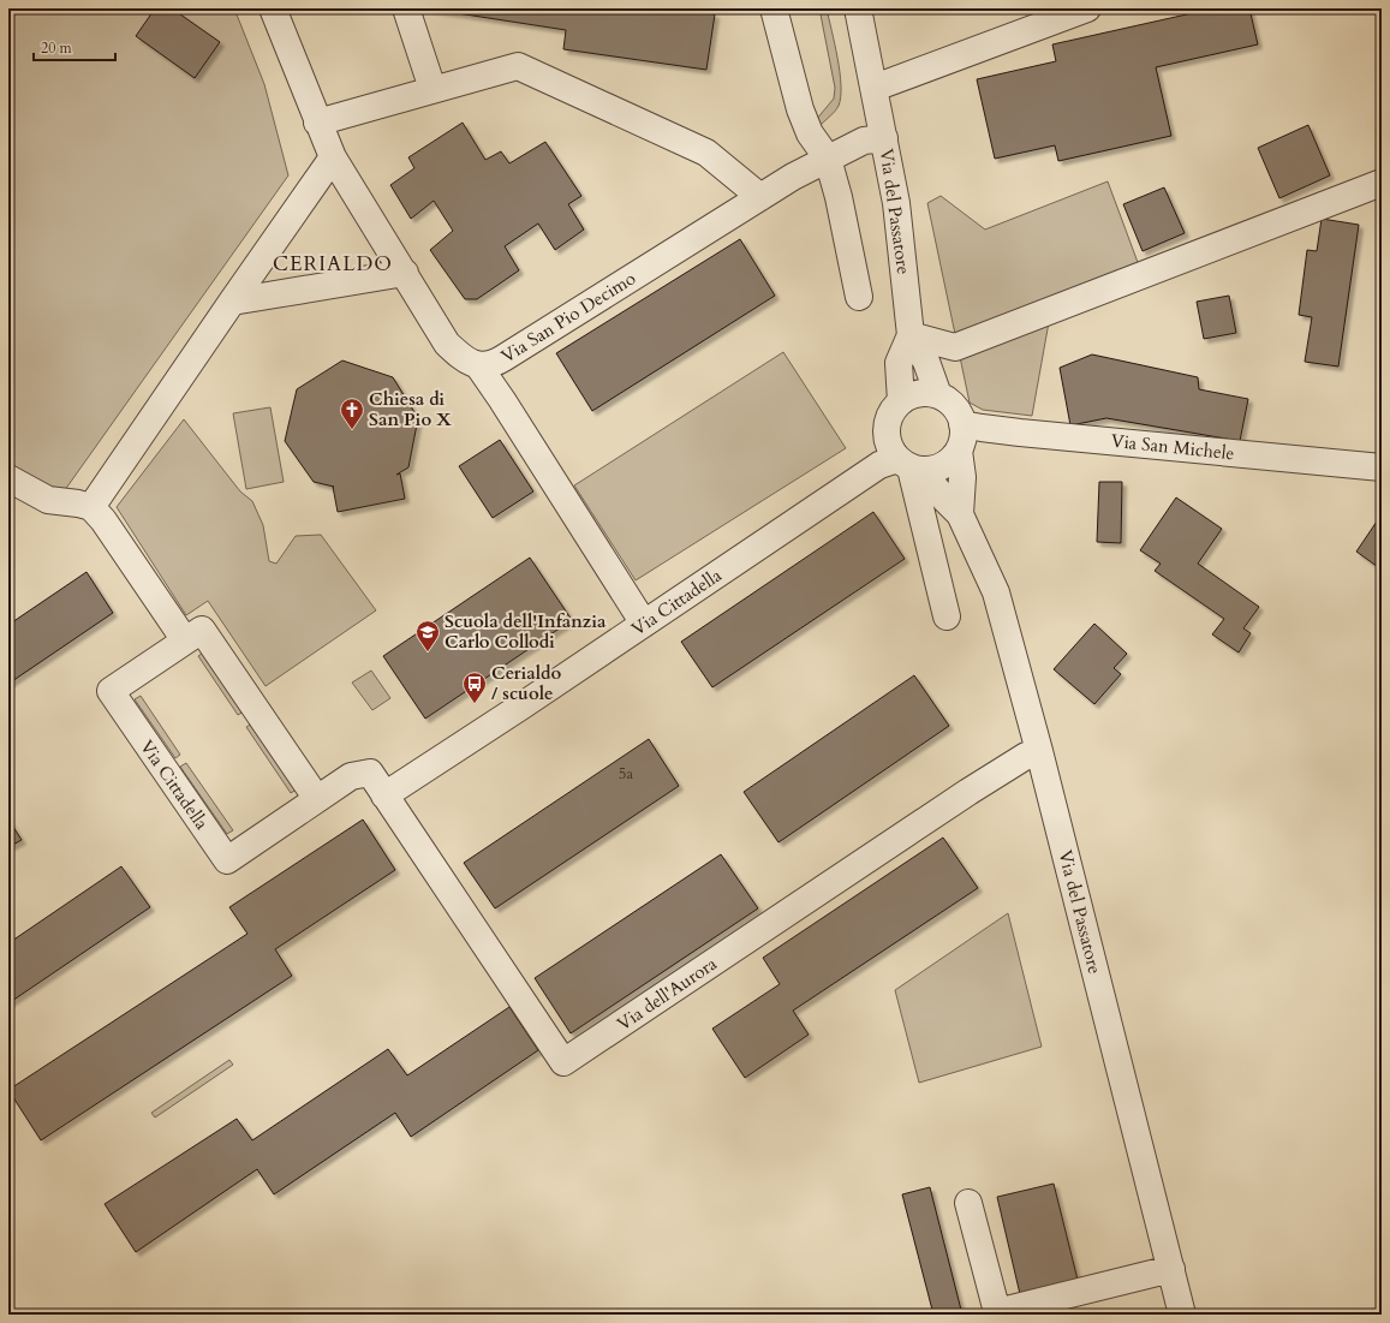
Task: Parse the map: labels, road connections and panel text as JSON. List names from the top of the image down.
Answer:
{
  "streets": {
    "street": [
      "Via del Passatore",
      "Via San Pio Decimo",
      "Via San Michele",
      "Via Cittadella",
      "Via dell'Aurora"
    ]
  },
  "crossings": [
    ["Via del Passatore", "Via San Pio Decimo"],
    ["Via del Passatore", "Via San Michele"],
    ["Via del Passatore", "Via Cittadella"],
    ["Via del Passatore", "Via dell'Aurora"],
    ["Via San Michele", "Via Cittadella"],
    ["Via Cittadella", "Via dell'Aurora"]
  ],
  "districts": ["CERIALDO"],
  "places": {
    "church": ["Chiesa di San Pio X"],
    "school or university": ["Scuola dell'Infanzia Carlo Collodi"],
    "bus stop": ["Cerialdo / scuole"]
  },
  "house_numbers": ["5a"],
  "scale_bar": "20 m"
}
